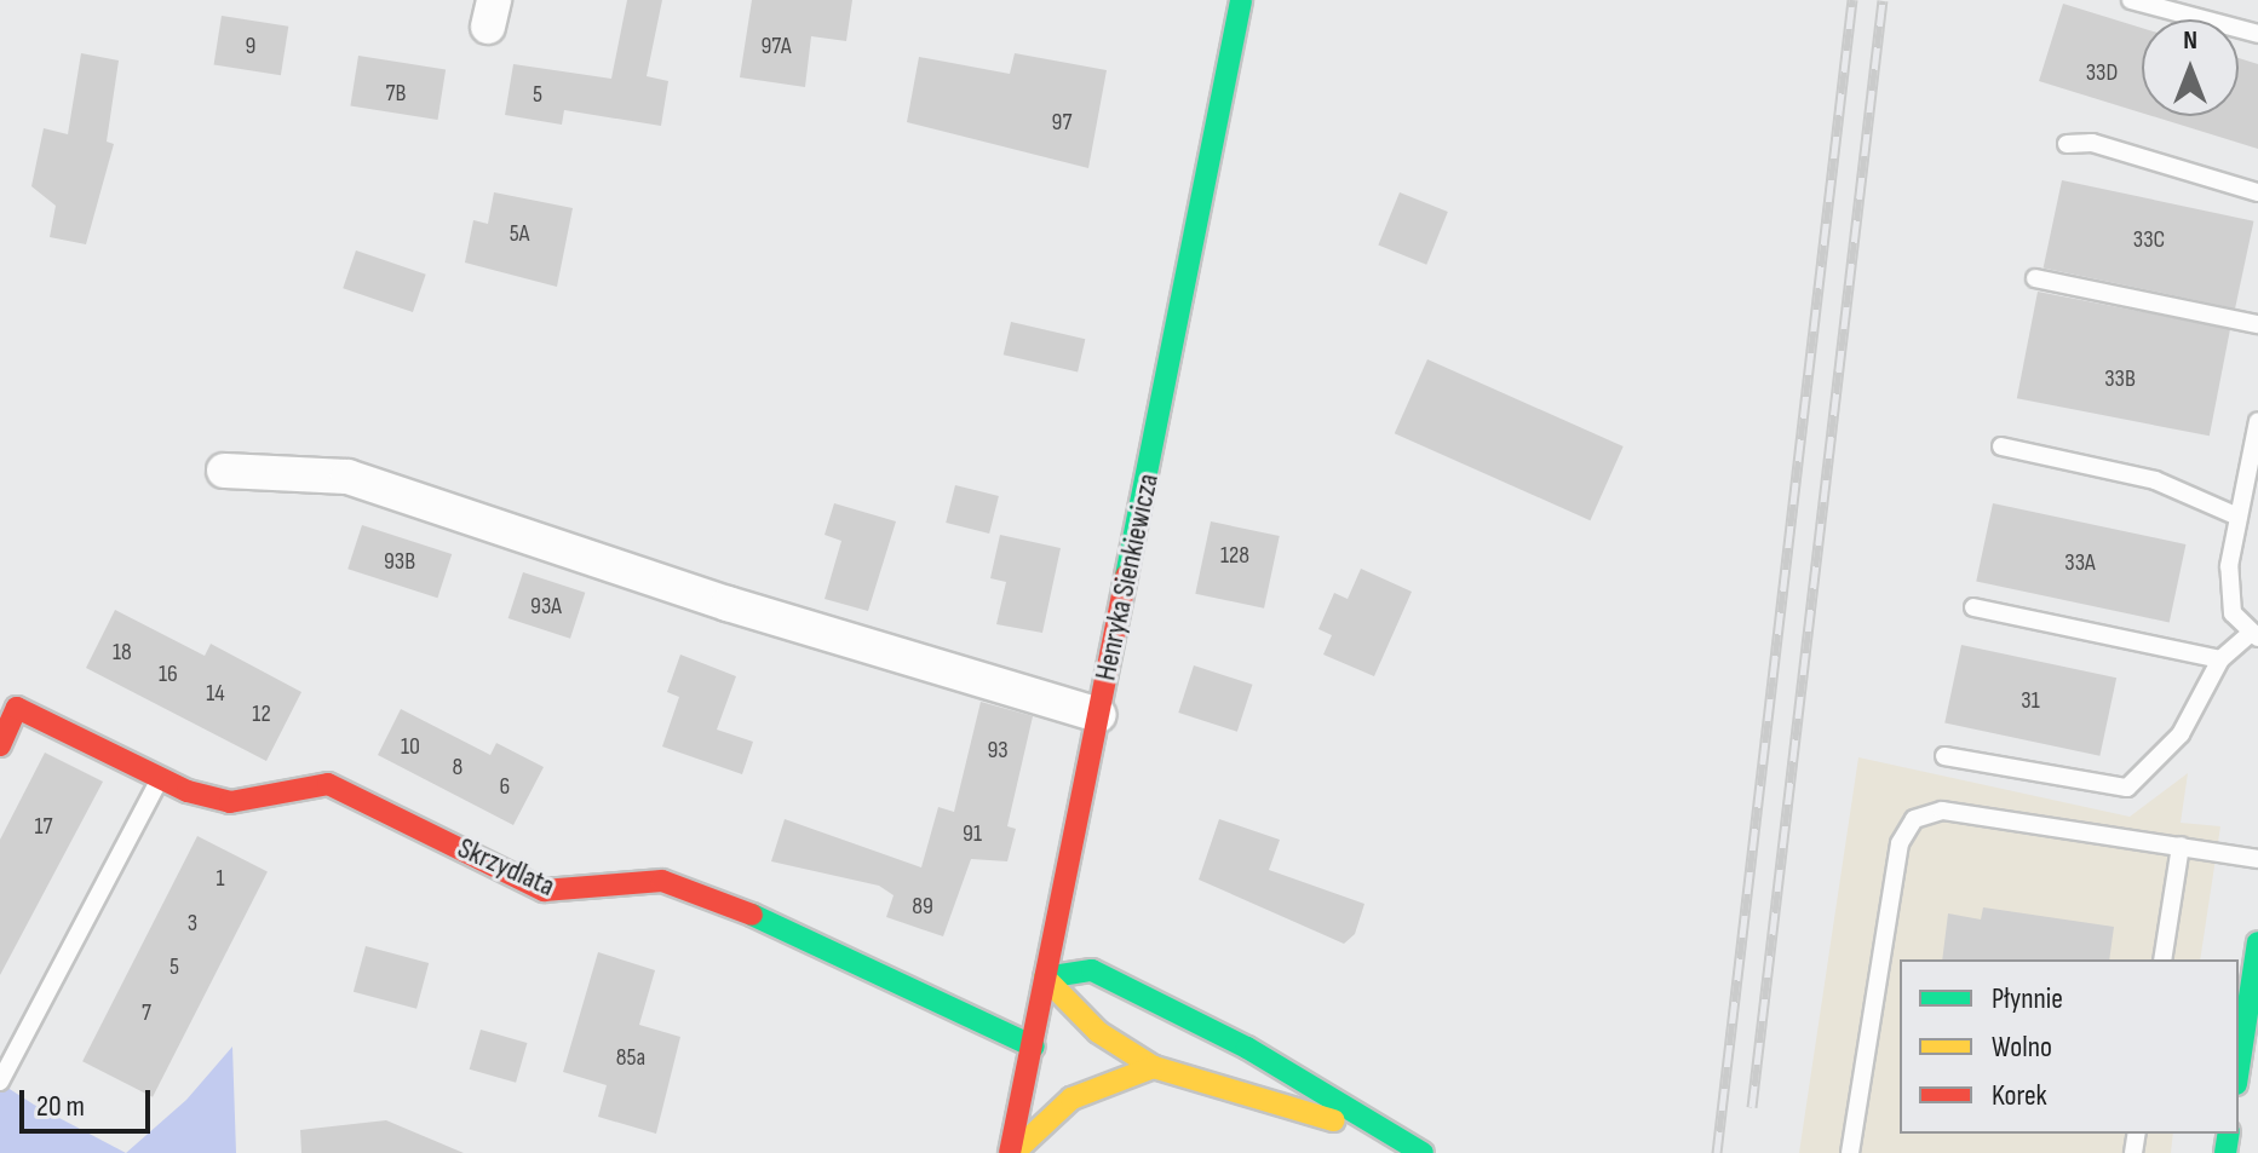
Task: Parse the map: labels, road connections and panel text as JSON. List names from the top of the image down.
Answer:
{
  "streets": {
    "street": ["Henryka Sienkiewicza", "Skrzydlata"]
  },
  "crossings": [
    ["Henryka Sienkiewicza", "Skrzydlata"]
  ],
  "house_numbers": [
    "9",
    "97A",
    "33D",
    "7B",
    "5",
    "97",
    "5A",
    "33C",
    "33B",
    "128",
    "93B",
    "33A",
    "93A",
    "18",
    "16",
    "14",
    "31",
    "12",
    "10",
    "93",
    "8",
    "6",
    "17",
    "91",
    "1",
    "89",
    "3",
    "5",
    "7",
    "85a"
  ],
  "legend": ["Płynnie", "Wolno", "Korek"],
  "scale_bar": "20 m",
  "north": "top"
}
